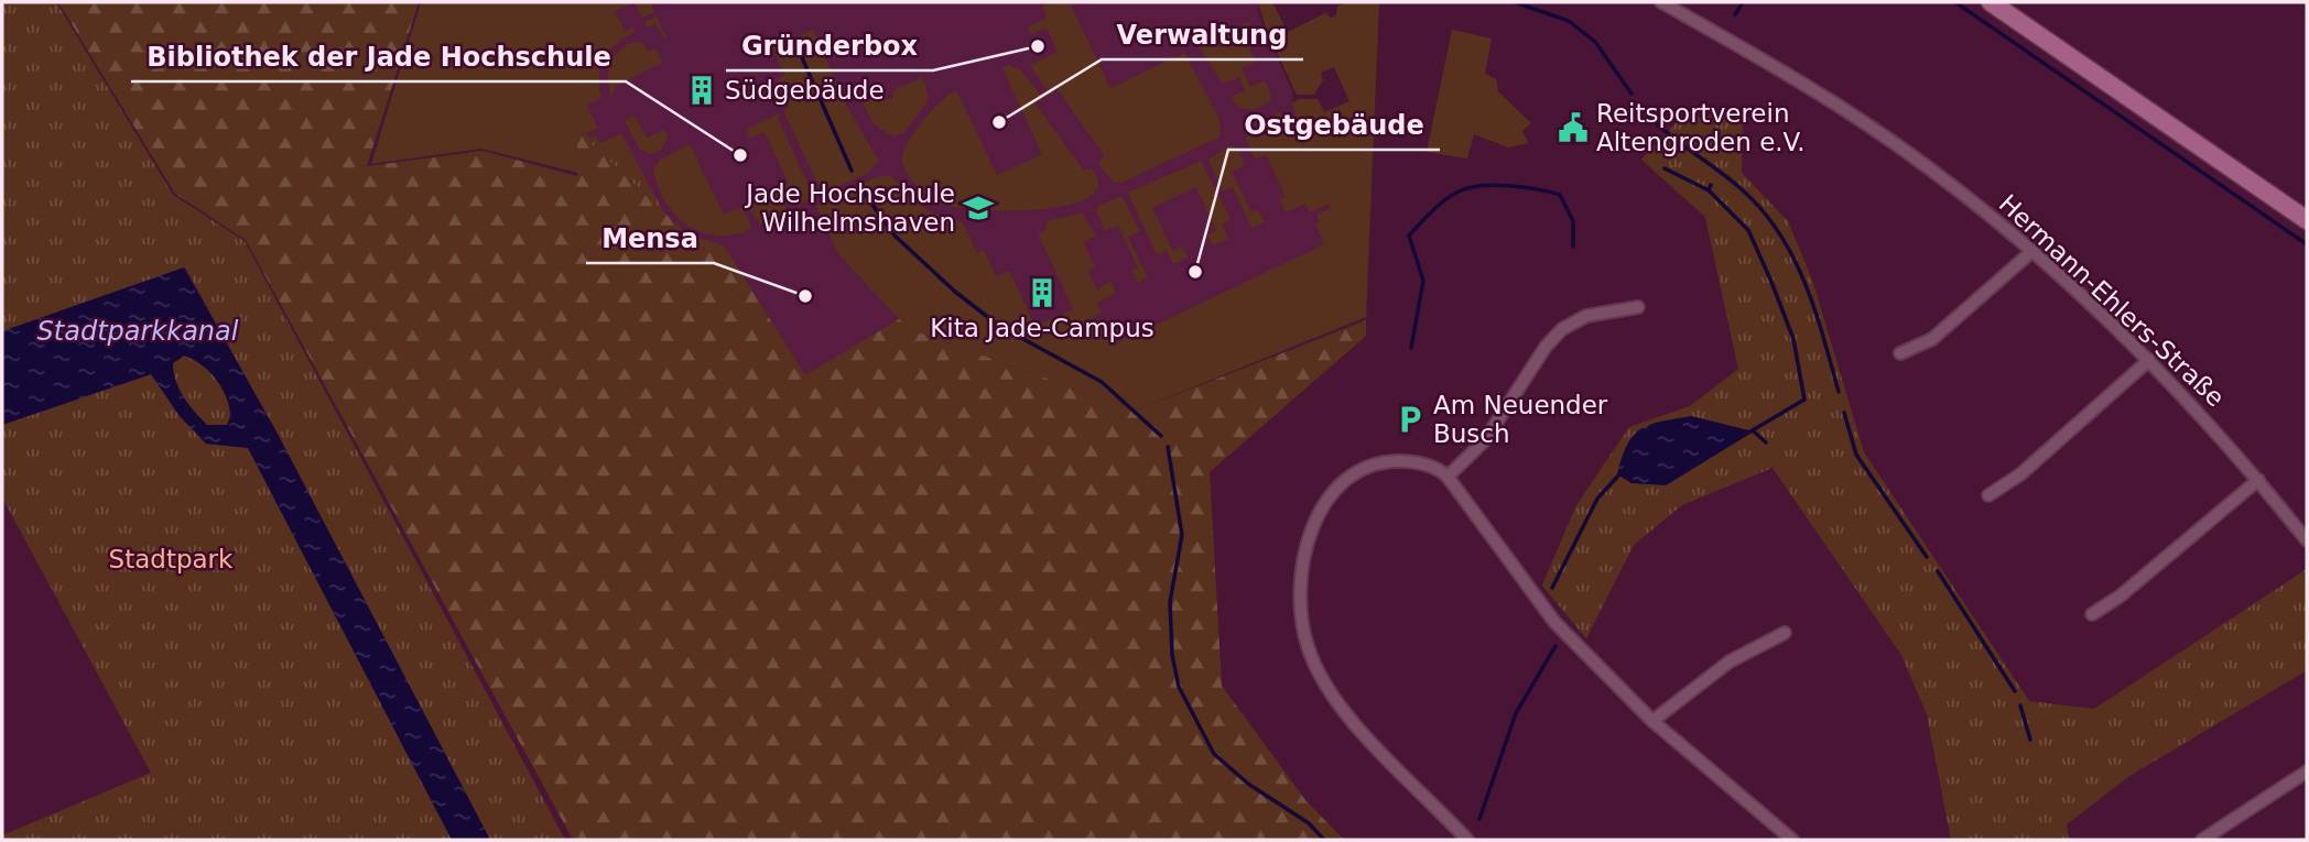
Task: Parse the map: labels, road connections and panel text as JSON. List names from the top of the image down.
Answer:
{
  "streets": {
    "street": ["Hermann-Ehlers-Straße"]
  },
  "water": ["Stadtparkkanal"],
  "parks": ["Stadtpark"],
  "places": {
    "other": [
      "Gründerbox",
      "Verwaltung",
      "Bibliothek der Jade Hochschule",
      "Ostgebäude",
      "Mensa"
    ],
    "building": ["Südgebäude", "Kita Jade-Campus"],
    "public building": ["Reitsportverein Altengroden e.V."],
    "school or university": ["Jade Hochschule Wilhelmshaven"],
    "parking": ["Am Neuender Busch"]
  }
}
